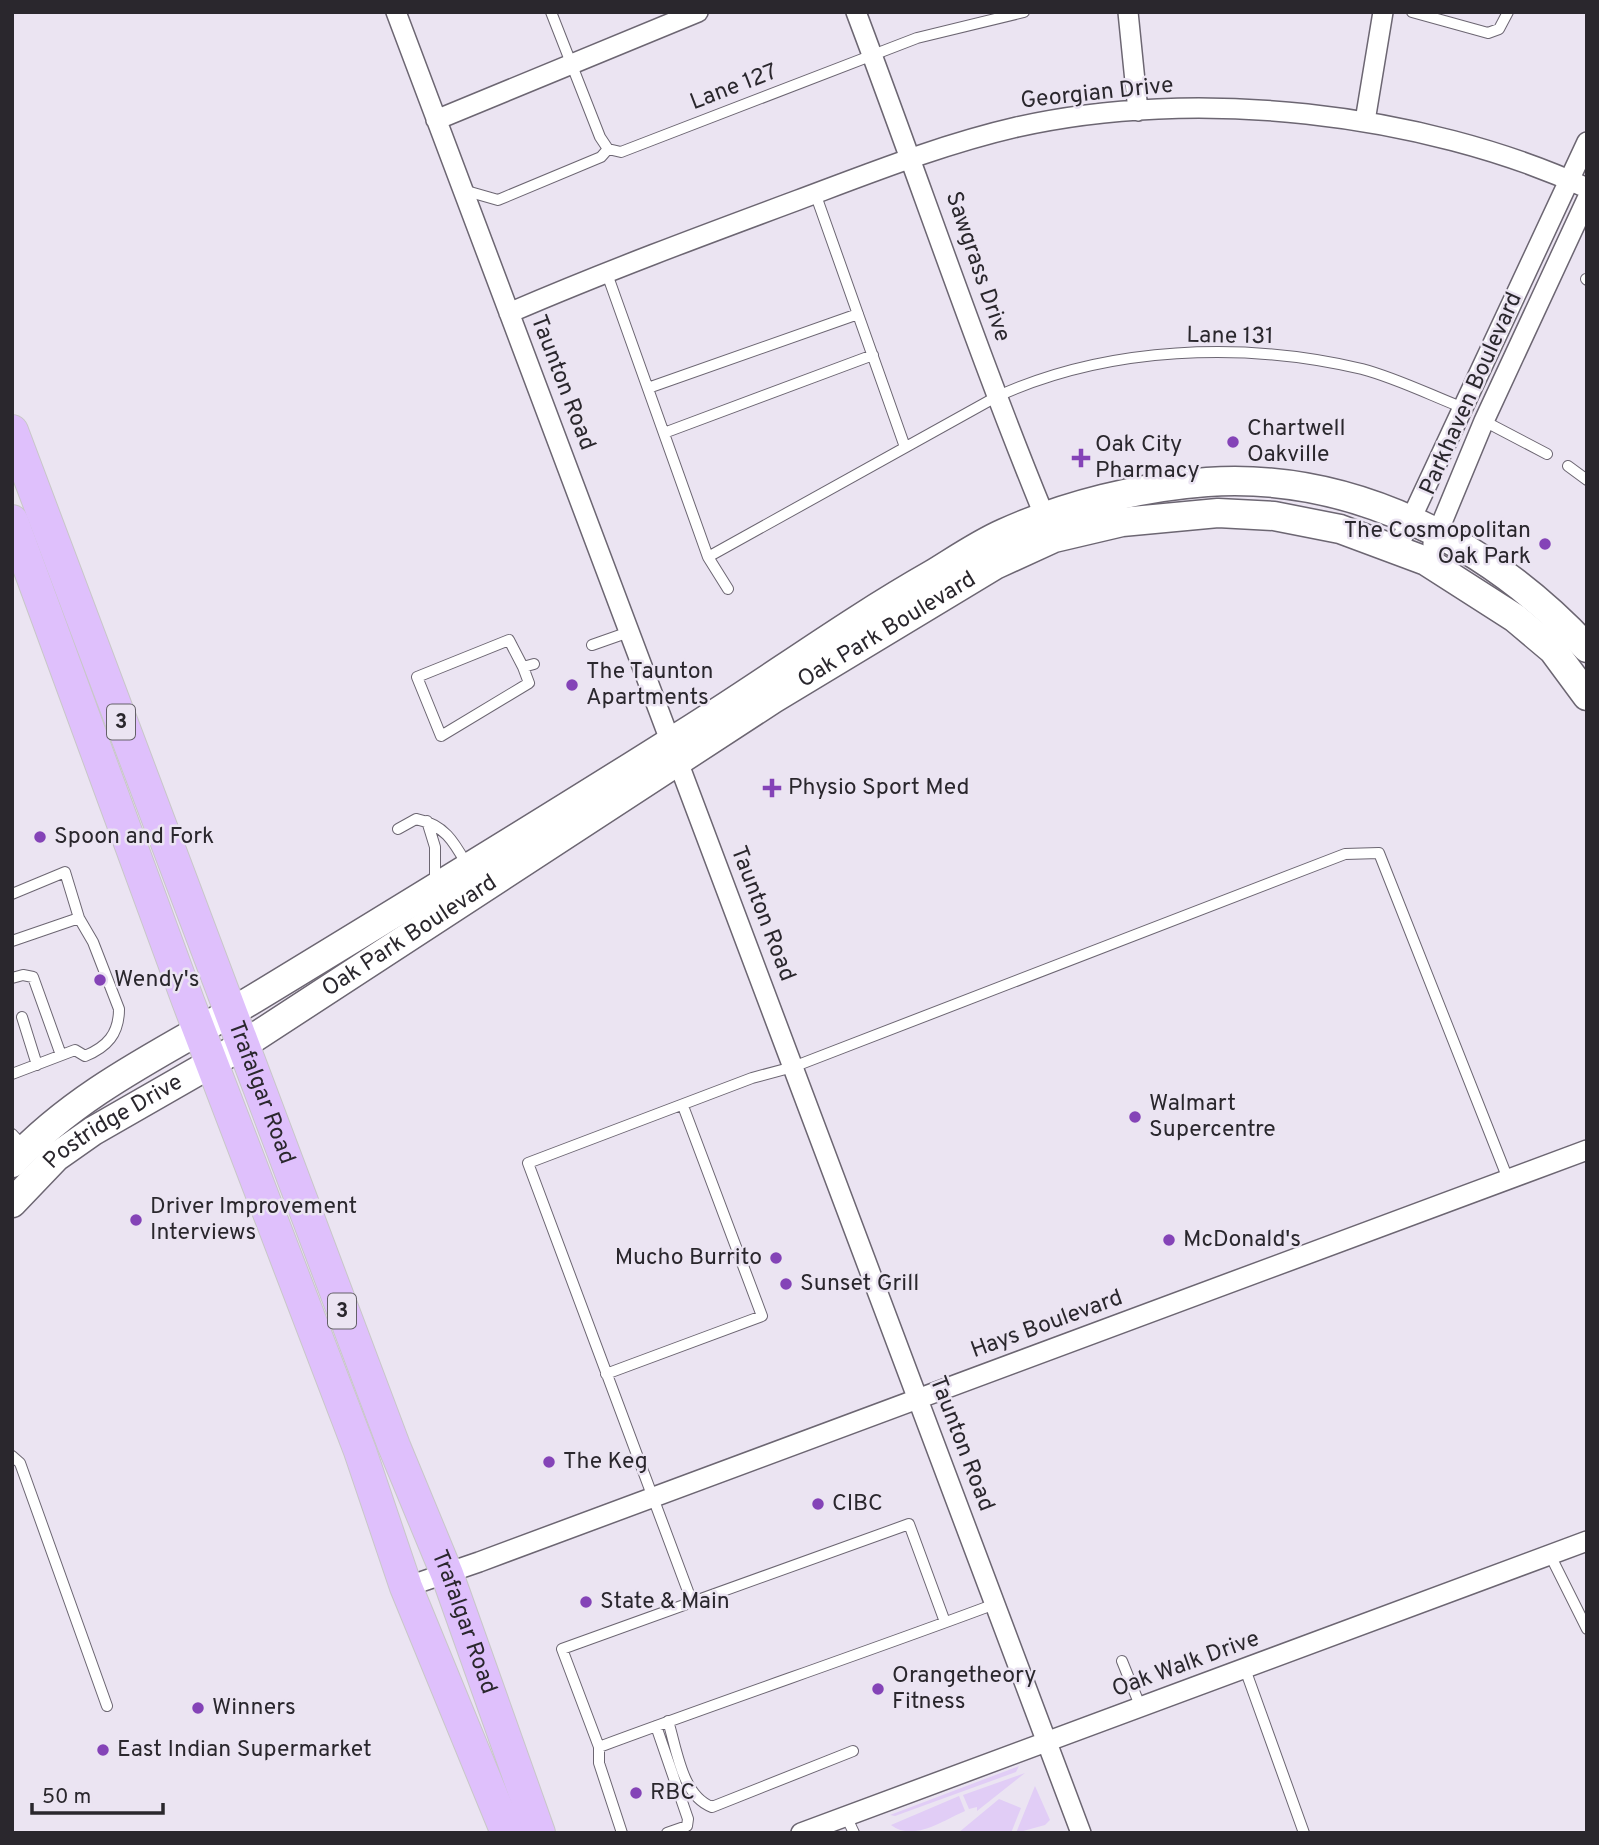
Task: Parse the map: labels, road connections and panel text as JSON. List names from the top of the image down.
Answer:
{
  "streets": {
    "main road": ["3", "Trafalgar Road"],
    "street": [
      "Georgian Drive",
      "Sawgrass Drive",
      "Taunton Road",
      "Parkhaven Boulevard",
      "Oak Park Boulevard",
      "Postridge Drive",
      "Hays Boulevard",
      "Oak Walk Drive"
    ],
    "lane": ["Lane 127", "Lane 131"]
  },
  "crossings": [
    ["Lane 127", "Sawgrass Drive"],
    ["Lane 127", "Taunton Road"],
    ["Georgian Drive", "Sawgrass Drive"],
    ["Georgian Drive", "Taunton Road"],
    ["Georgian Drive", "Parkhaven Boulevard"],
    ["Sawgrass Drive", "Lane 131"],
    ["Sawgrass Drive", "Oak Park Boulevard"],
    ["Lane 131", "Parkhaven Boulevard"],
    ["Taunton Road", "Oak Park Boulevard"],
    ["Taunton Road", "Hays Boulevard"],
    ["Taunton Road", "Oak Walk Drive"],
    ["Parkhaven Boulevard", "Oak Park Boulevard"],
    ["Oak Park Boulevard", "Trafalgar Road"],
    ["Oak Park Boulevard", "Postridge Drive"],
    ["Trafalgar Road", "Postridge Drive"],
    ["Trafalgar Road", "Hays Boulevard"]
  ],
  "places": {
    "other": [
      "Chartwell Oakville",
      "The Cosmopolitan Oak Park",
      "The Taunton Apartments",
      "Spoon and Fork",
      "Wendy's",
      "Walmart Supercentre",
      "Driver Improvement Interviews",
      "McDonald's",
      "Mucho Burrito",
      "Sunset Grill",
      "The Keg",
      "CIBC",
      "State & Main",
      "Orangetheory Fitness",
      "Winners",
      "East Indian Supermarket",
      "RBC"
    ],
    "health": ["Oak City Pharmacy", "Physio Sport Med"]
  },
  "scale_bar": "50 m"
}
